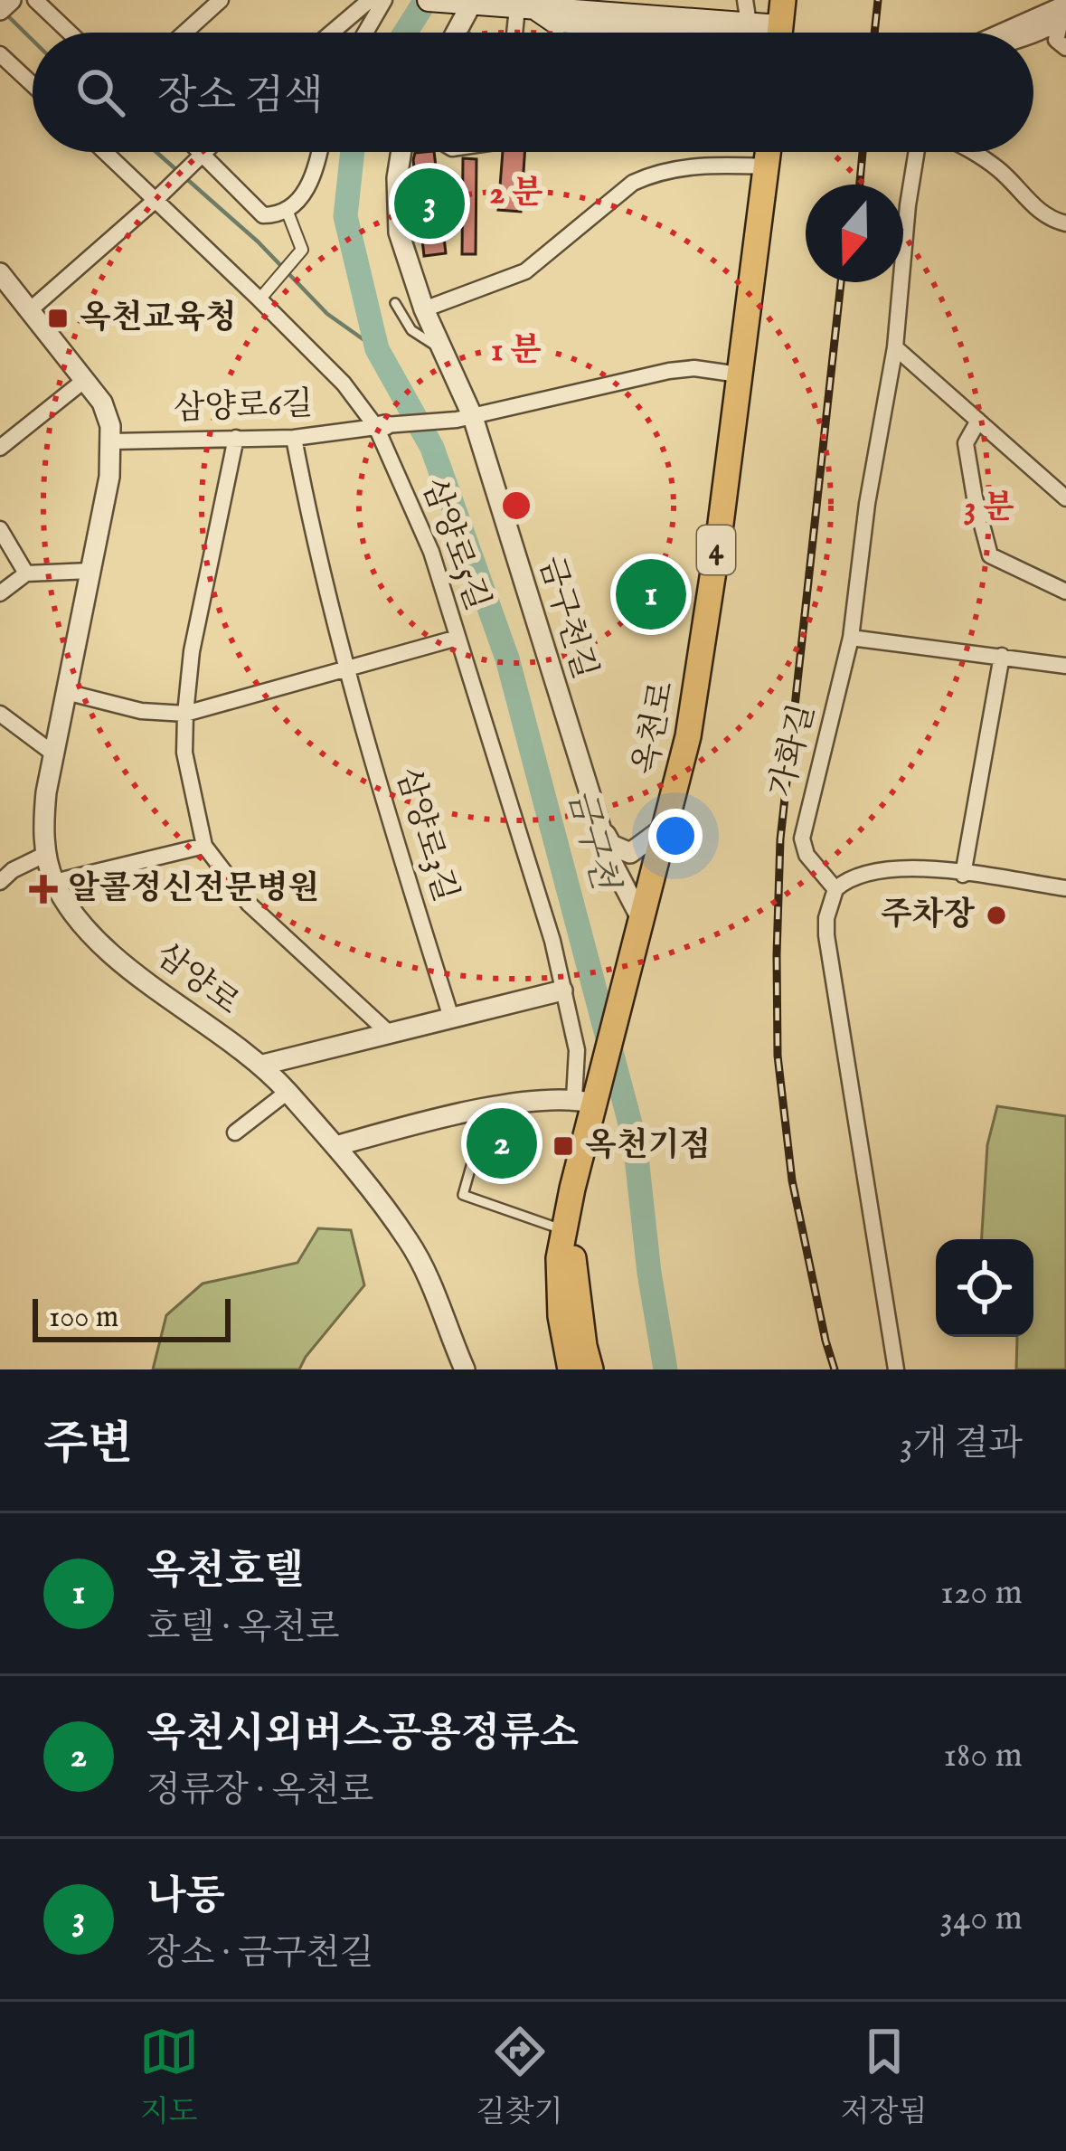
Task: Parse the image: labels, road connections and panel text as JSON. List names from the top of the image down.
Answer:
{
  "streets": {
    "main road": ["4", "옥천로"],
    "street": [
      "삼양로6길",
      "삼양로5길",
      "금구천길",
      "가화길",
      "삼양로3길",
      "삼양로"
    ]
  },
  "crossings": [
    ["삼양로6길", "삼양로5길"],
    ["삼양로6길", "금구천길"],
    ["삼양로6길", "삼양로"],
    ["삼양로5길", "삼양로3길"],
    ["삼양로5길", "삼양로"],
    ["4", "옥천로"],
    ["금구천길", "옥천로"]
  ],
  "water": ["금구천"],
  "places": {
    "transit": ["옥천교육청", "옥천기점"],
    "health": ["알콜정신전문병원"],
    "other": ["주차장"]
  },
  "scale_bar": "100 m",
  "north": "bottom",
  "page": {
    "search": "장소 검색",
    "pins": ["3", "1", "2"],
    "scale": "100 m",
    "heading": ["주변", "3개 결과"],
    "list": [
      {
        "mark": "1",
        "name": "옥천호텔",
        "note": "호텔 · 옥천로",
        "value": "120 m"
      },
      {
        "mark": "2",
        "name": "옥천시외버스공용정류소",
        "note": "정류장 · 옥천로",
        "value": "180 m"
      },
      {
        "mark": "3",
        "name": "나동",
        "note": "장소 · 금구천길",
        "value": "340 m"
      }
    ],
    "nav": ["지도", "길찾기", "저장됨"]
  },
  "rings": ["2 분", "1 분", "3 분"]
}
